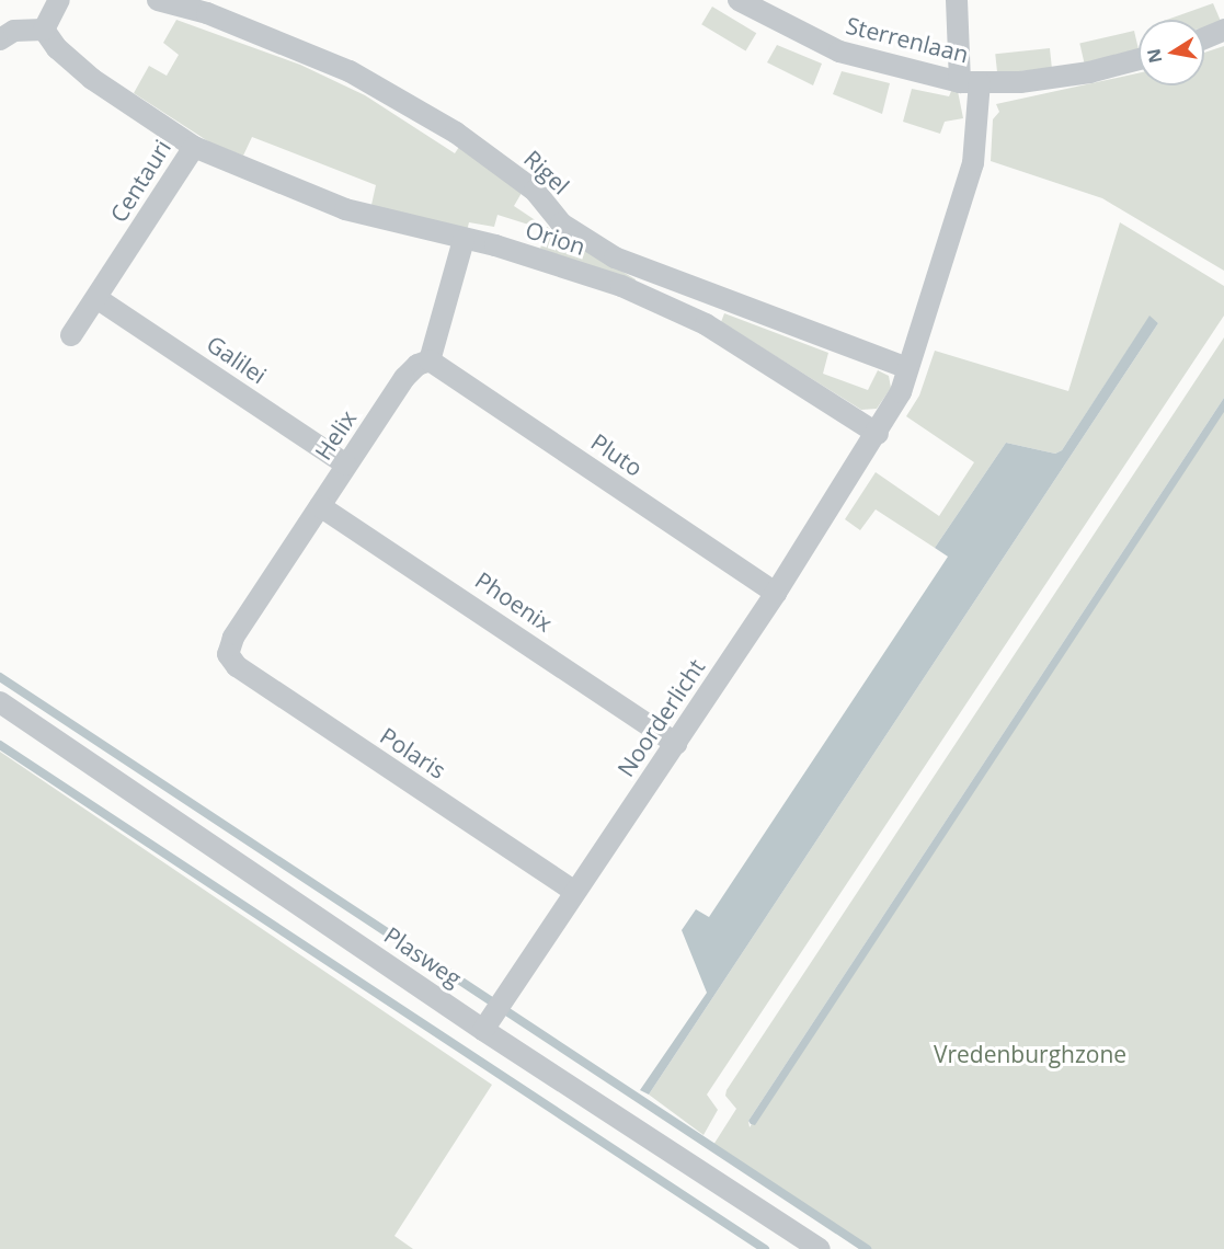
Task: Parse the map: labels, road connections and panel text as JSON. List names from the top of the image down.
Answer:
{
  "streets": {
    "street": [
      "Sterrenlaan",
      "Rigel",
      "Centauri",
      "Orion",
      "Galilei",
      "Helix",
      "Pluto",
      "Phoenix",
      "Noorderlicht",
      "Polaris",
      "Plasweg"
    ]
  },
  "crossings": [
    ["Centauri", "Orion"],
    ["Centauri", "Galilei"],
    ["Orion", "Noorderlicht"],
    ["Galilei", "Helix"],
    ["Helix", "Pluto"],
    ["Helix", "Phoenix"],
    ["Helix", "Polaris"],
    ["Pluto", "Noorderlicht"],
    ["Phoenix", "Noorderlicht"],
    ["Noorderlicht", "Polaris"],
    ["Noorderlicht", "Plasweg"]
  ],
  "parks": ["Vredenburghzone"],
  "north": "left"
}
